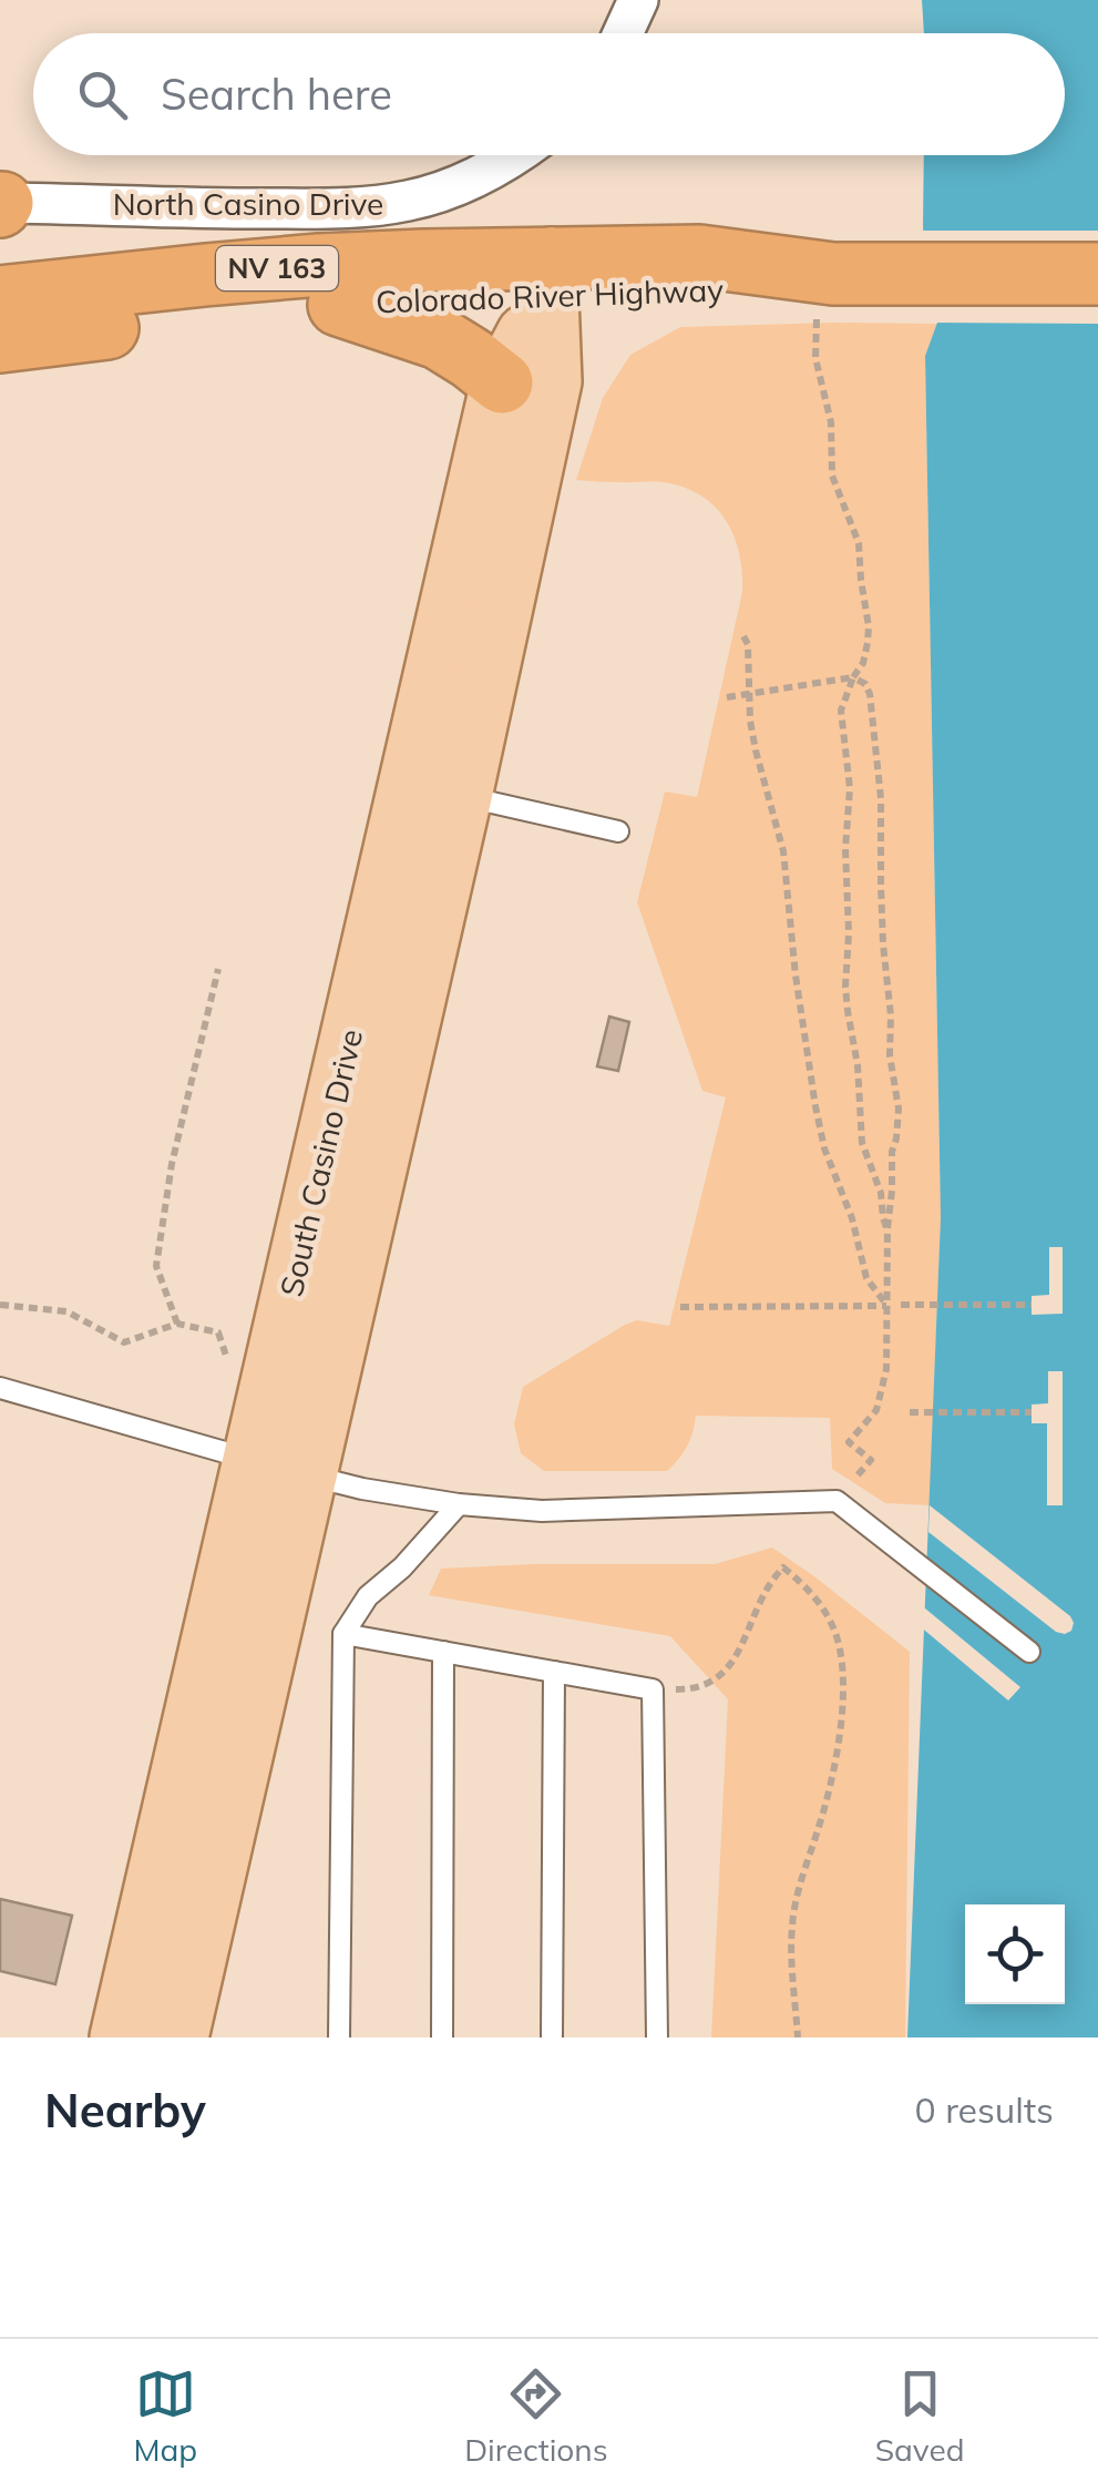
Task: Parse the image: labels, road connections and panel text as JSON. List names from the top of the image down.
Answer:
{
  "streets": {
    "highway": ["NV 163", "Colorado River Highway"],
    "main road": ["South Casino Drive"],
    "street": ["North Casino Drive"]
  },
  "crossings": [
    ["Colorado River Highway", "South Casino Drive"]
  ],
  "page": {
    "search": "Search here",
    "heading": ["Nearby", "0 results"],
    "nav": ["Map", "Directions", "Saved"]
  }
}
